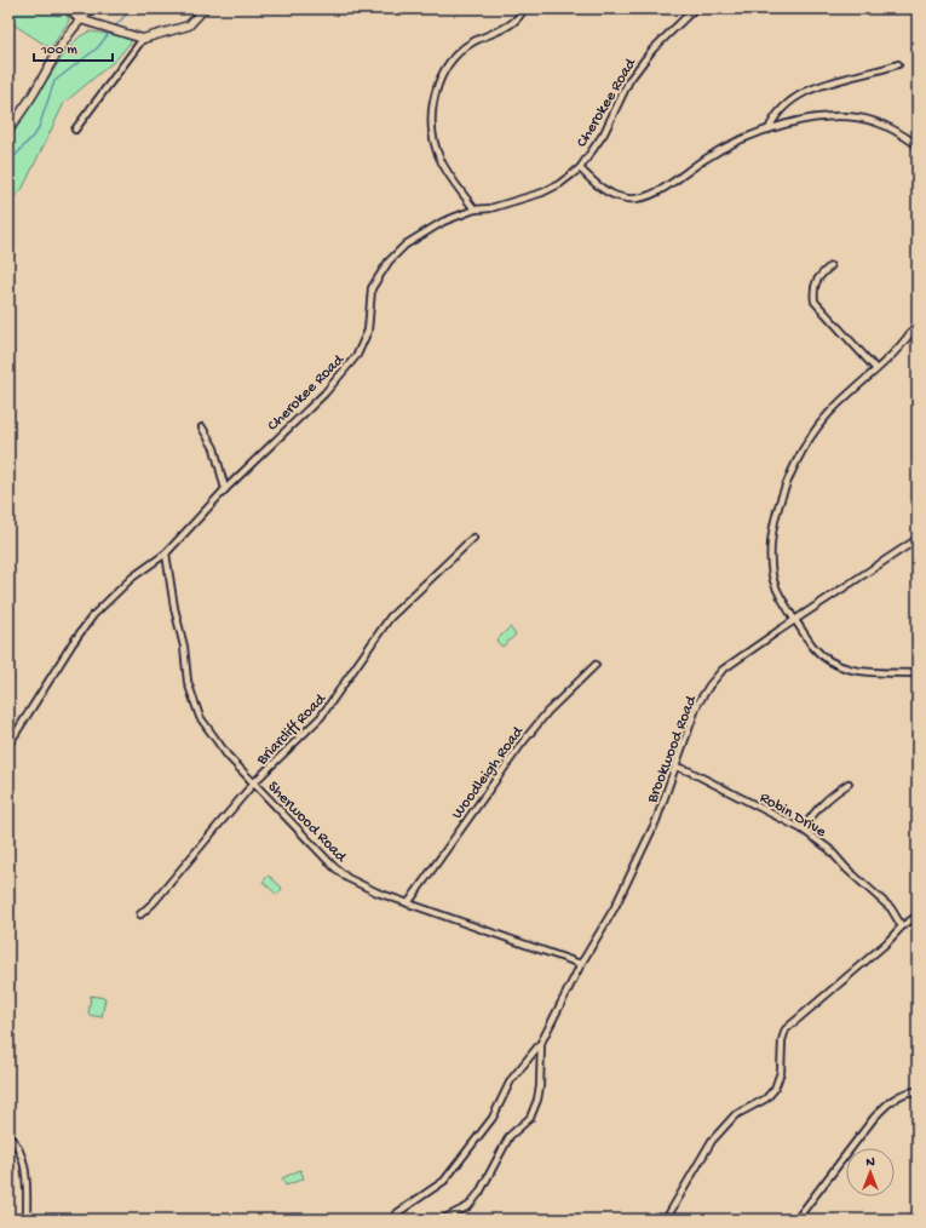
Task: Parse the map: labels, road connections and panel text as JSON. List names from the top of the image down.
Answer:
{
  "streets": {
    "street": [
      "Cherokee Road",
      "Briarcliff Road",
      "Brookwood Road",
      "Woodleigh Road",
      "Robin Drive",
      "Sherwood Road"
    ]
  },
  "crossings": [
    ["Cherokee Road", "Sherwood Road"],
    ["Briarcliff Road", "Sherwood Road"],
    ["Brookwood Road", "Robin Drive"],
    ["Brookwood Road", "Sherwood Road"],
    ["Woodleigh Road", "Sherwood Road"]
  ],
  "scale_bar": "100 m",
  "north": "top"
}
